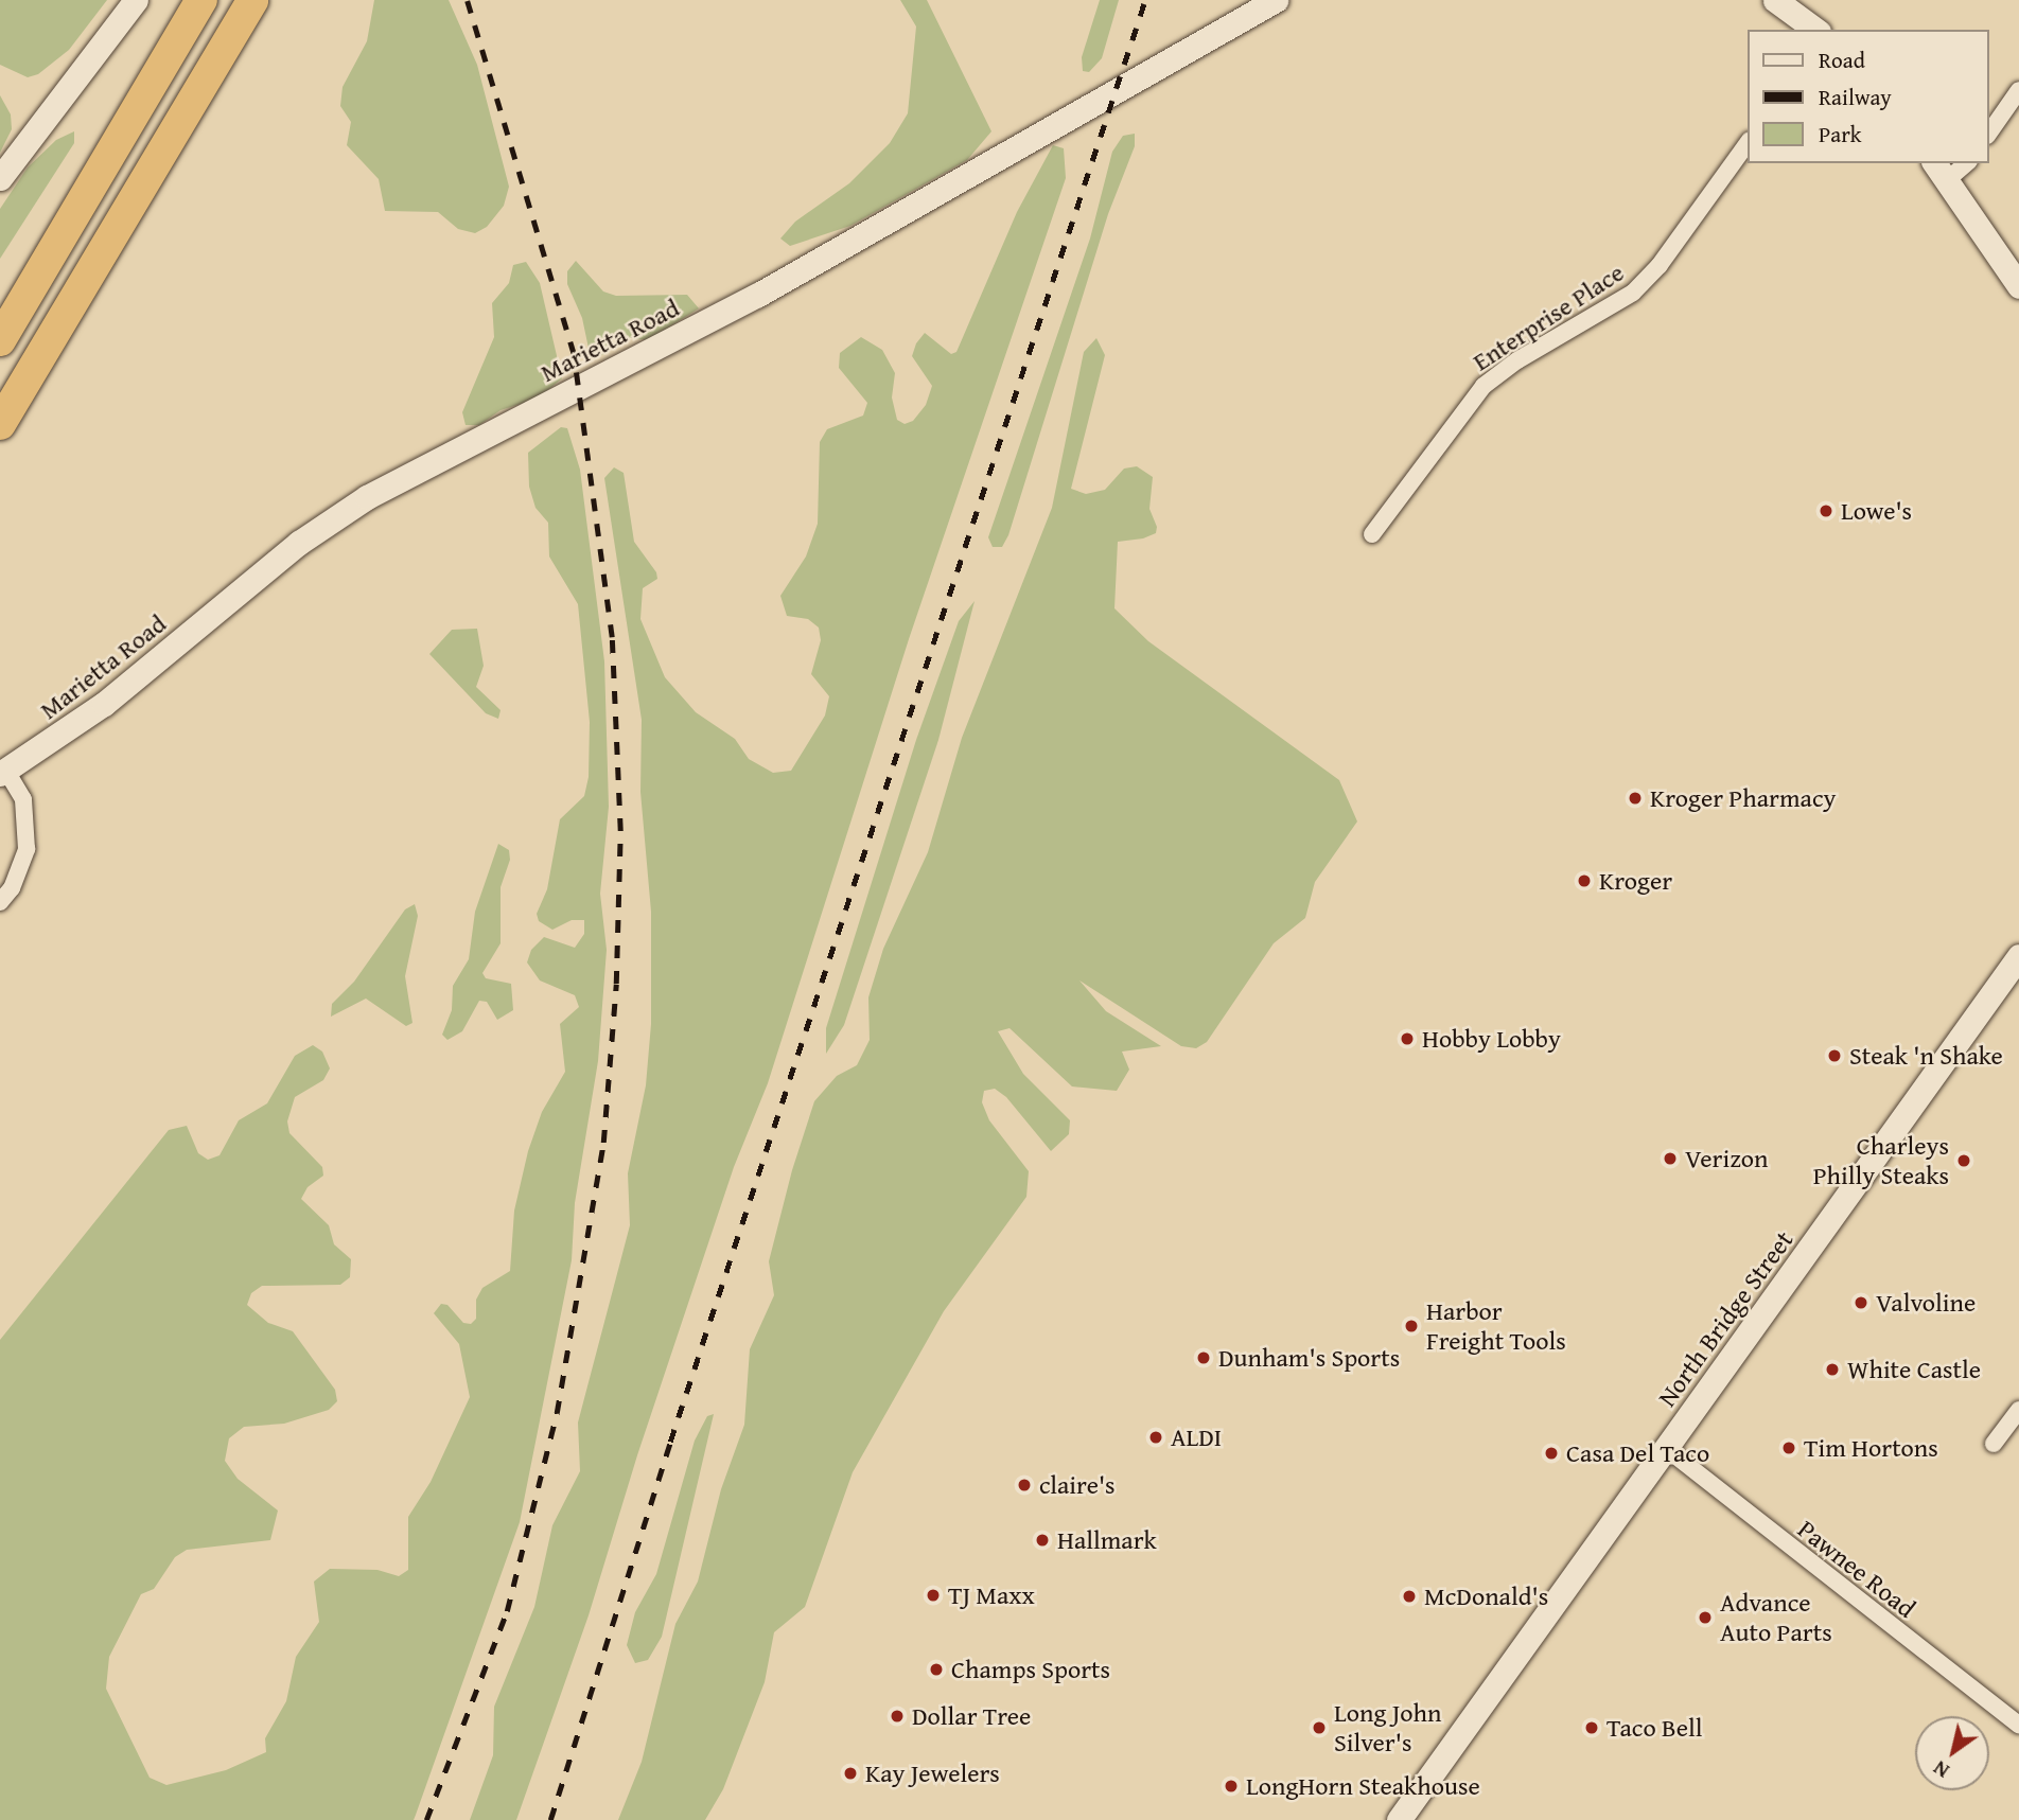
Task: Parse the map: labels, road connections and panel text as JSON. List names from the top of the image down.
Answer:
{
  "streets": {
    "street": [
      "Enterprise Place",
      "Marietta Road",
      "North Bridge Street",
      "Pawnee Road"
    ]
  },
  "crossings": [
    ["North Bridge Street", "Pawnee Road"]
  ],
  "places": [
    "Lowe's",
    "Kroger Pharmacy",
    "Kroger",
    "Hobby Lobby",
    "Steak 'n Shake",
    "Verizon",
    "Charleys Philly Steaks",
    "Valvoline",
    "Harbor Freight Tools",
    "Dunham's Sports",
    "White Castle",
    "ALDI",
    "Tim Hortons",
    "Casa Del Taco",
    "claire's",
    "Hallmark",
    "TJ Maxx",
    "McDonald's",
    "Advance Auto Parts",
    "Champs Sports",
    "Dollar Tree",
    "Long John Silver's",
    "Taco Bell",
    "Kay Jewelers",
    "LongHorn Steakhouse"
  ],
  "legend": ["Road", "Railway", "Park"],
  "north": "bottom left"
}
